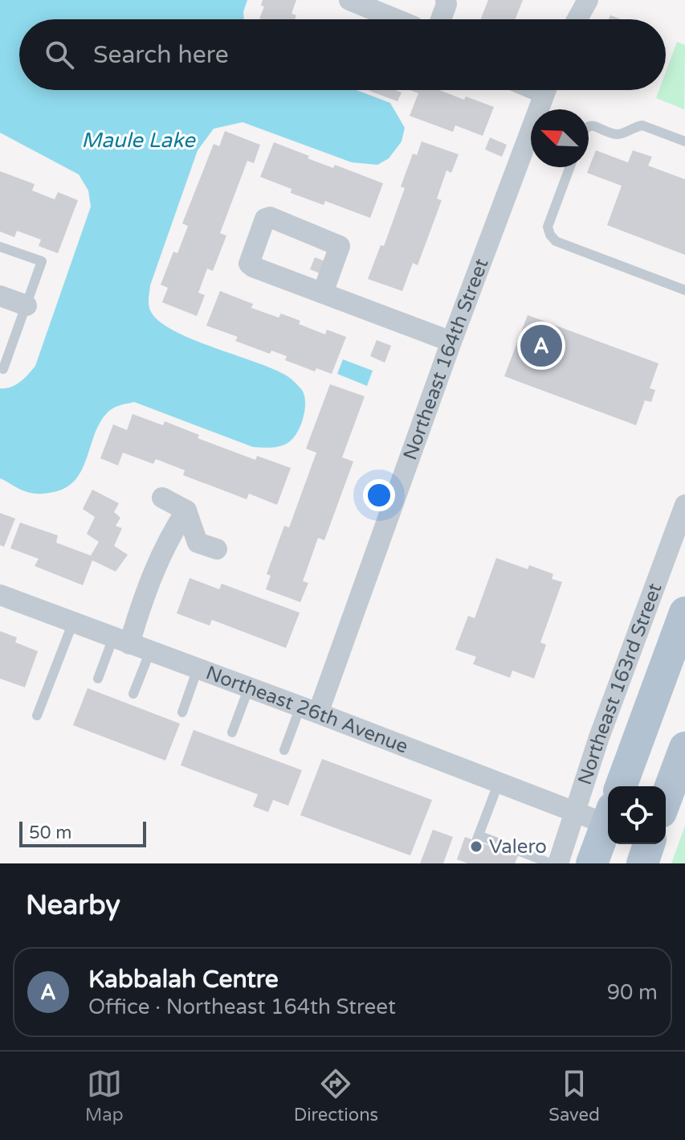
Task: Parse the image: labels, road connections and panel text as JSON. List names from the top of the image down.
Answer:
{
  "streets": {
    "main road": ["Northeast 163rd Street"],
    "street": ["Northeast 164th Street", "Northeast 26th Avenue"]
  },
  "crossings": [
    ["Northeast 164th Street", "Northeast 26th Avenue"],
    ["Northeast 163rd Street", "Northeast 26th Avenue"]
  ],
  "water": ["Maule Lake"],
  "places": ["Valero"],
  "scale_bar": "50 m",
  "north": "top left",
  "page": {
    "search": "Search here",
    "pins": "A",
    "scale": "50 m",
    "heading": "Nearby",
    "list": [
      {
        "mark": "A",
        "name": "Kabbalah Centre",
        "note": "Office · Northeast 164th Street",
        "value": "90 m"
      }
    ],
    "nav": ["Map", "Directions", "Saved"]
  }
}
